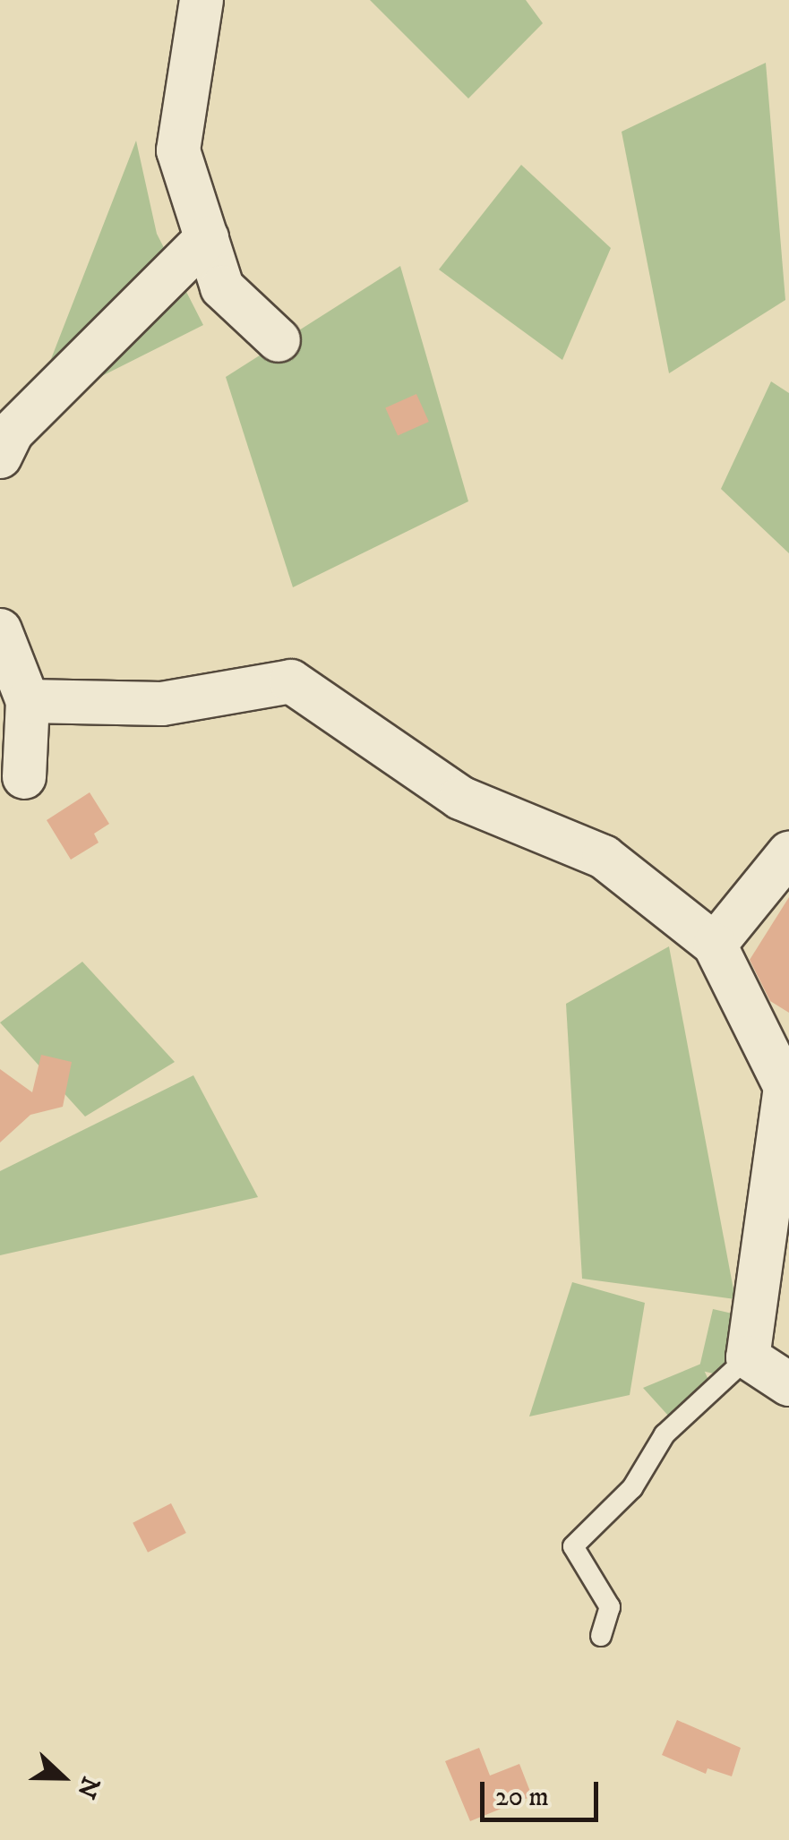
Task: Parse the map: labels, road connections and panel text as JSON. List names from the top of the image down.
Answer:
{
  "scale_bar": "20 m",
  "north": "right"
}
